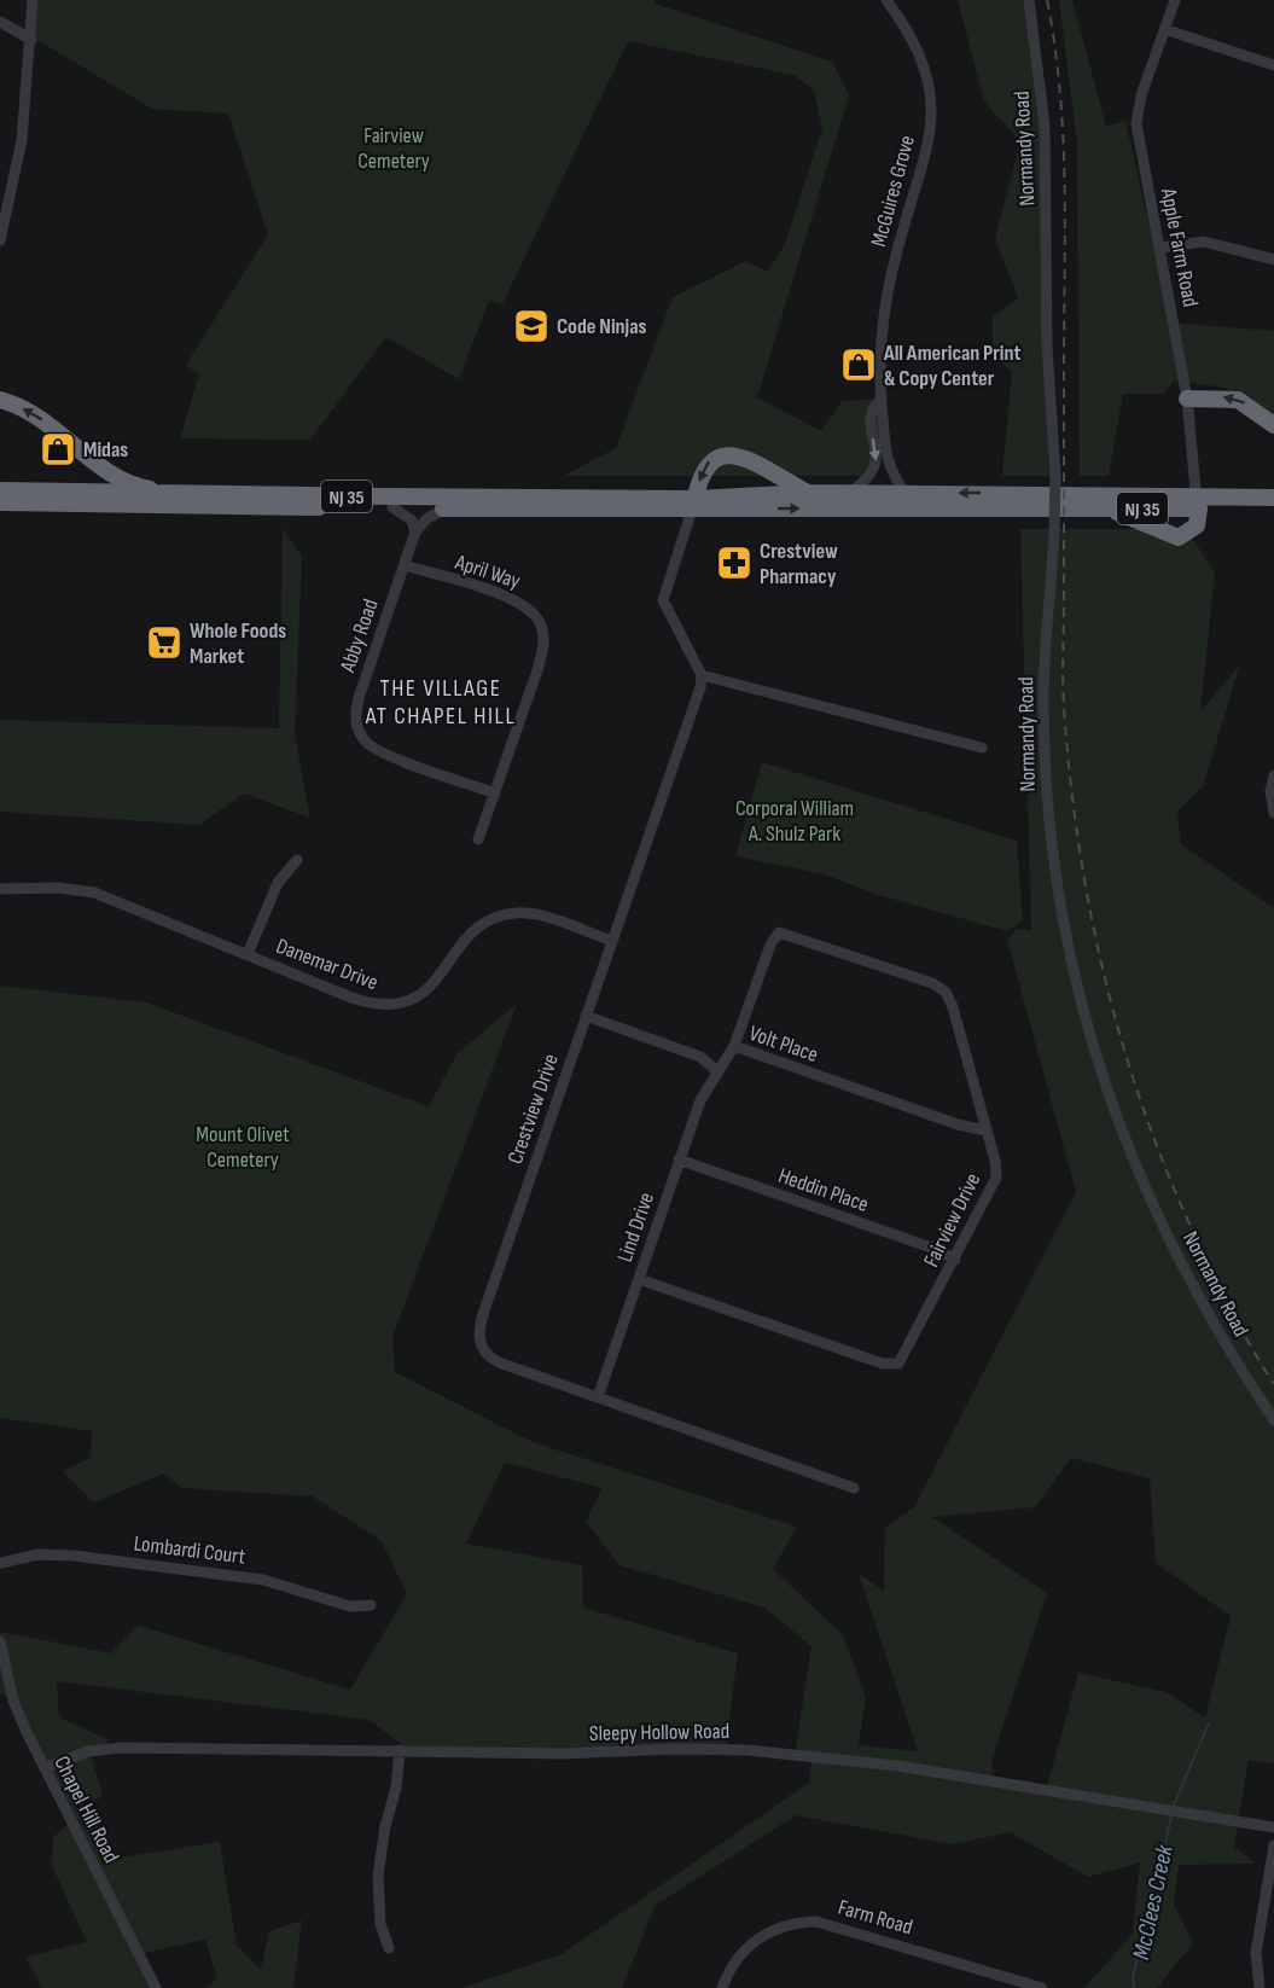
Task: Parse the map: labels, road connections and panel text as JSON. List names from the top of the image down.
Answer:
{
  "streets": {
    "highway": ["NJ 35"],
    "street": [
      "Normandy Road",
      "McGuires Grove",
      "Apple Farm Road",
      "April Way",
      "Abby Road",
      "Danemar Drive",
      "Volt Place",
      "Crestview Drive",
      "Heddin Place",
      "Fairview Drive",
      "Lind Drive",
      "Lombardi Court",
      "Sleepy Hollow Road",
      "Chapel Hill Road",
      "Farm Road"
    ]
  },
  "crossings": [
    ["McGuires Grove", "NJ 35"],
    ["Apple Farm Road", "NJ 35"],
    ["April Way", "Abby Road"],
    ["Danemar Drive", "Crestview Drive"],
    ["Volt Place", "Fairview Drive"],
    ["Volt Place", "Lind Drive"],
    ["Crestview Drive", "Lind Drive"],
    ["Heddin Place", "Fairview Drive"],
    ["Heddin Place", "Lind Drive"],
    ["Fairview Drive", "Lind Drive"],
    ["Sleepy Hollow Road", "Chapel Hill Road"]
  ],
  "districts": ["THE VILLAGE AT CHAPEL HILL"],
  "water": ["McClees Creek"],
  "parks": ["Fairview Cemetery", "Corporal William A. Shulz Park", "Mount Olivet Cemetery"],
  "places": {
    "school or university": ["Code Ninjas"],
    "shop": ["All American Print & Copy Center", "Midas"],
    "pharmacy": ["Crestview Pharmacy"],
    "supermarket": ["Whole Foods Market"]
  }
}
